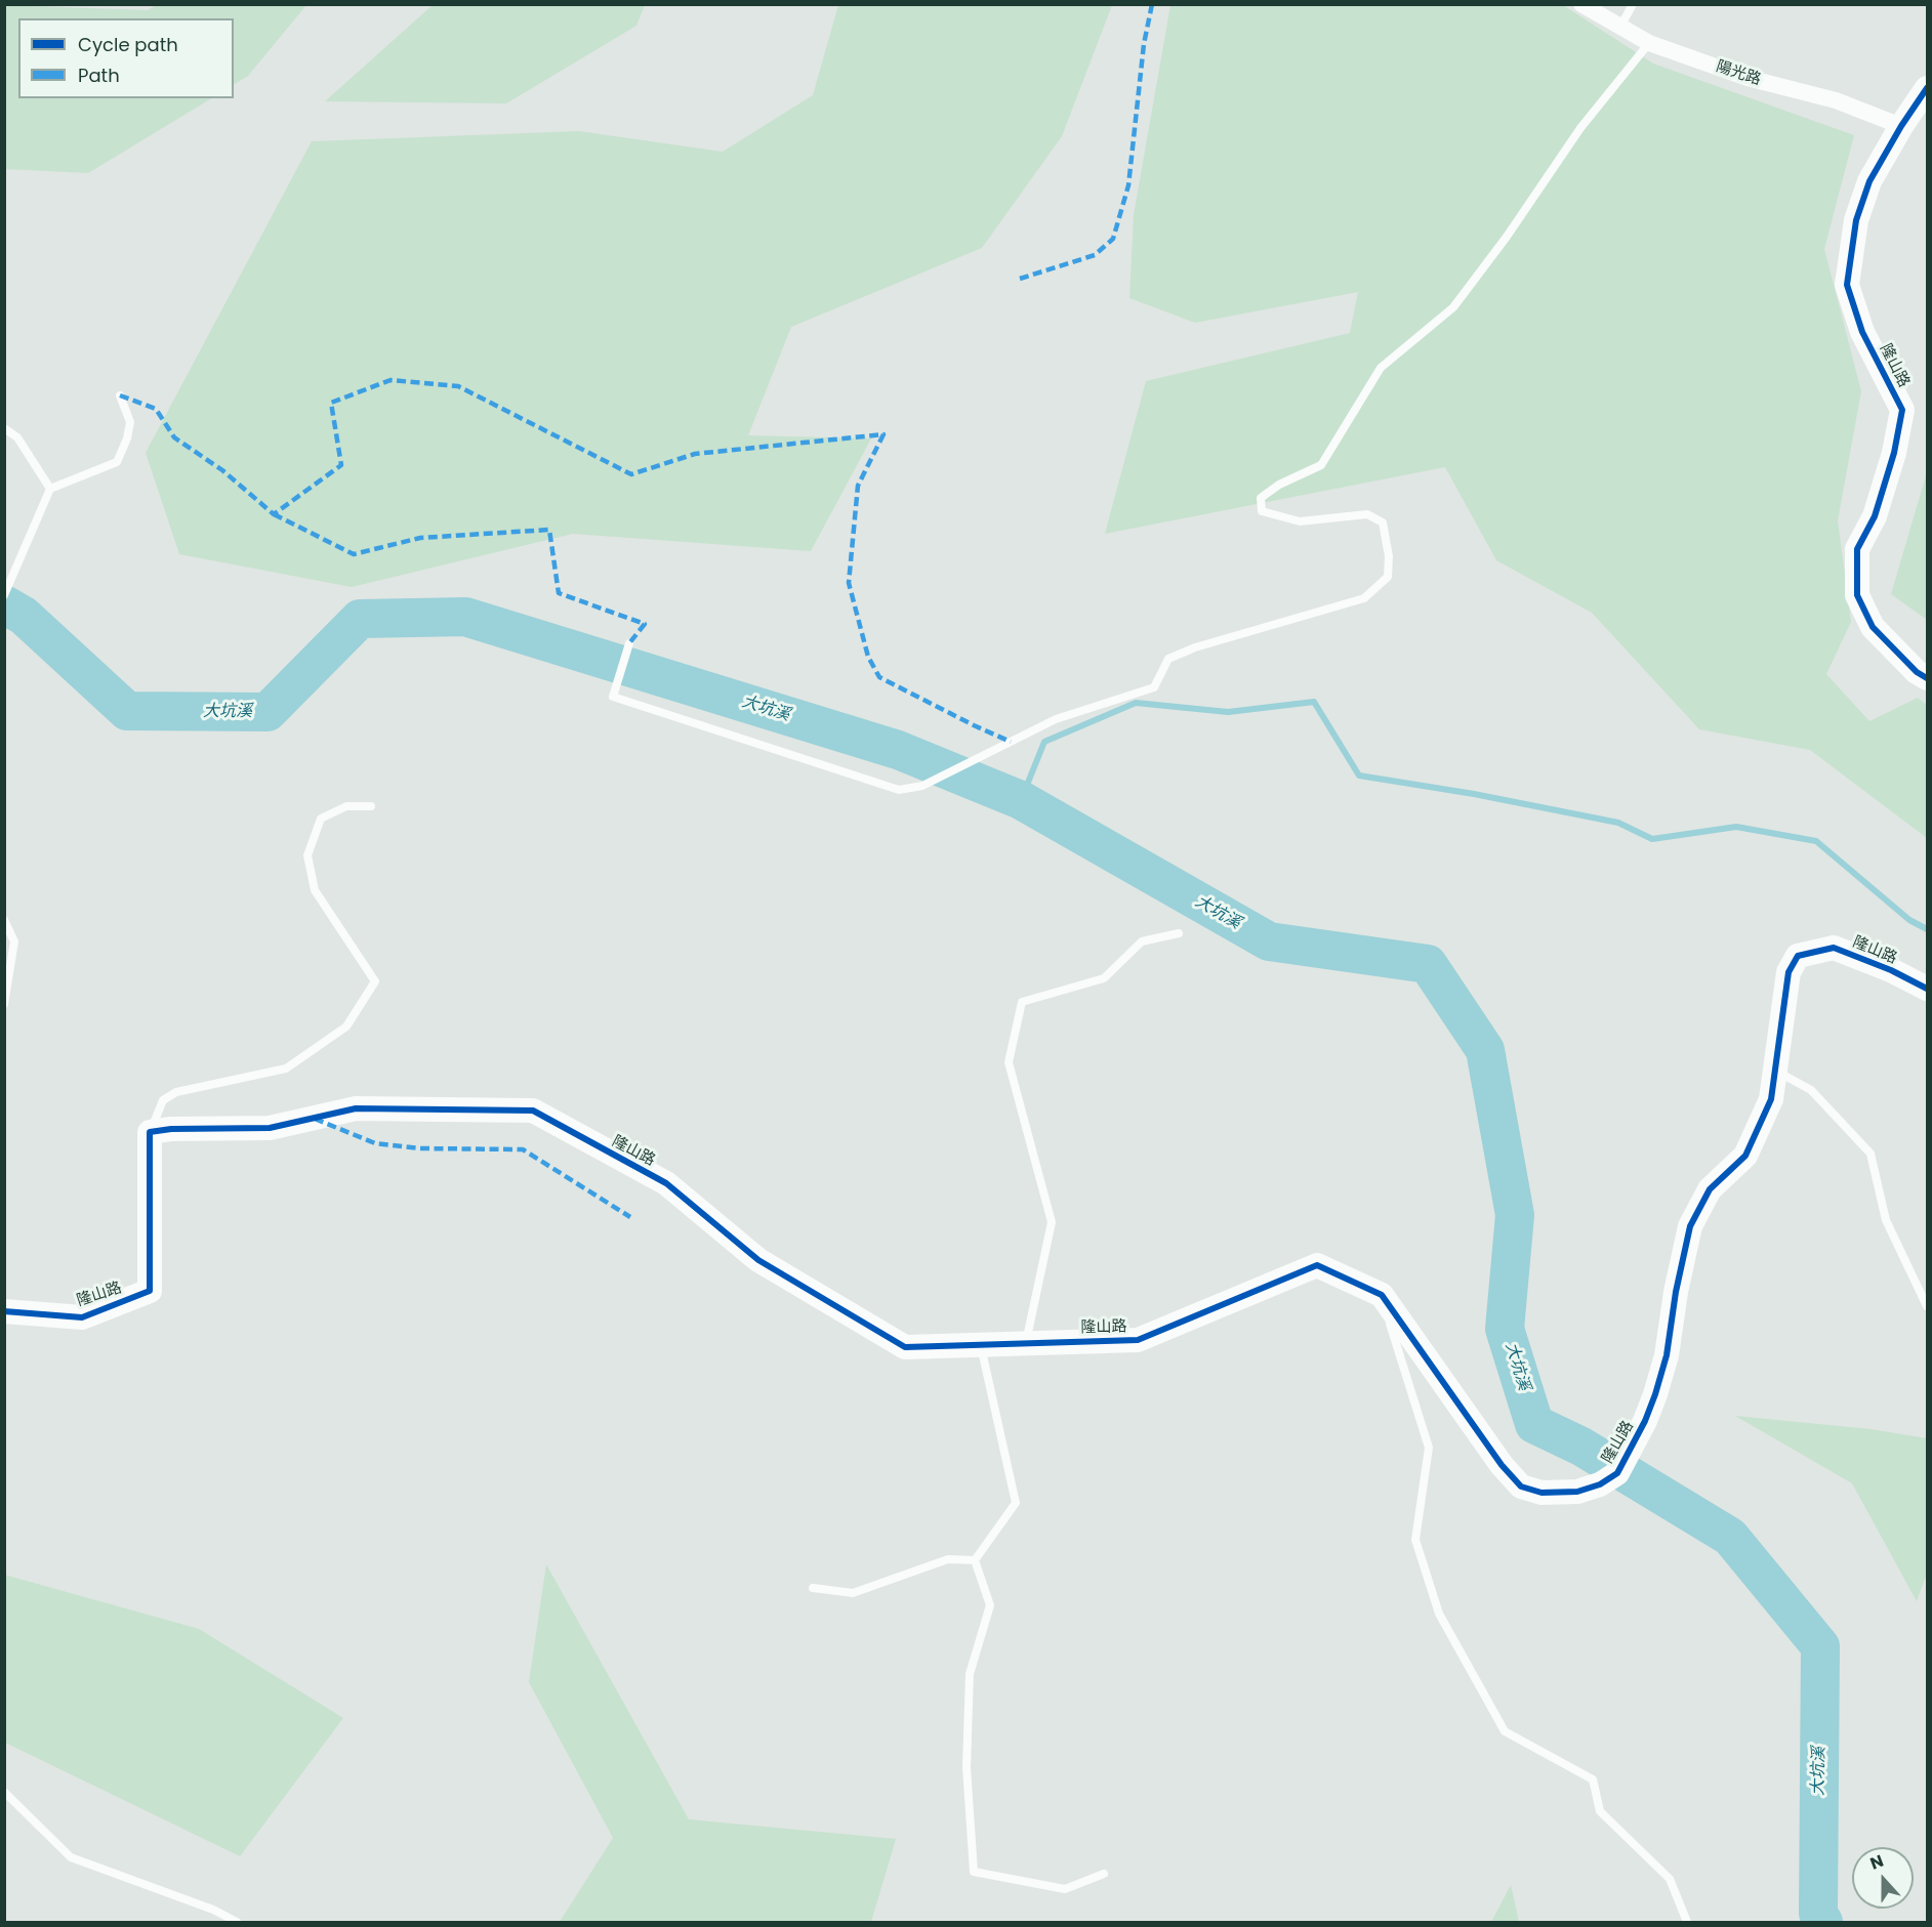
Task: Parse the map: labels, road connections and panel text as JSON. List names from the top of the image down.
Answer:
{
  "streets": {
    "street": ["陽光路", "隆山路"]
  },
  "crossings": [
    ["陽光路", "隆山路"]
  ],
  "water": ["大坑溪"],
  "legend": ["Cycle path", "Path"],
  "north": "top"
}
